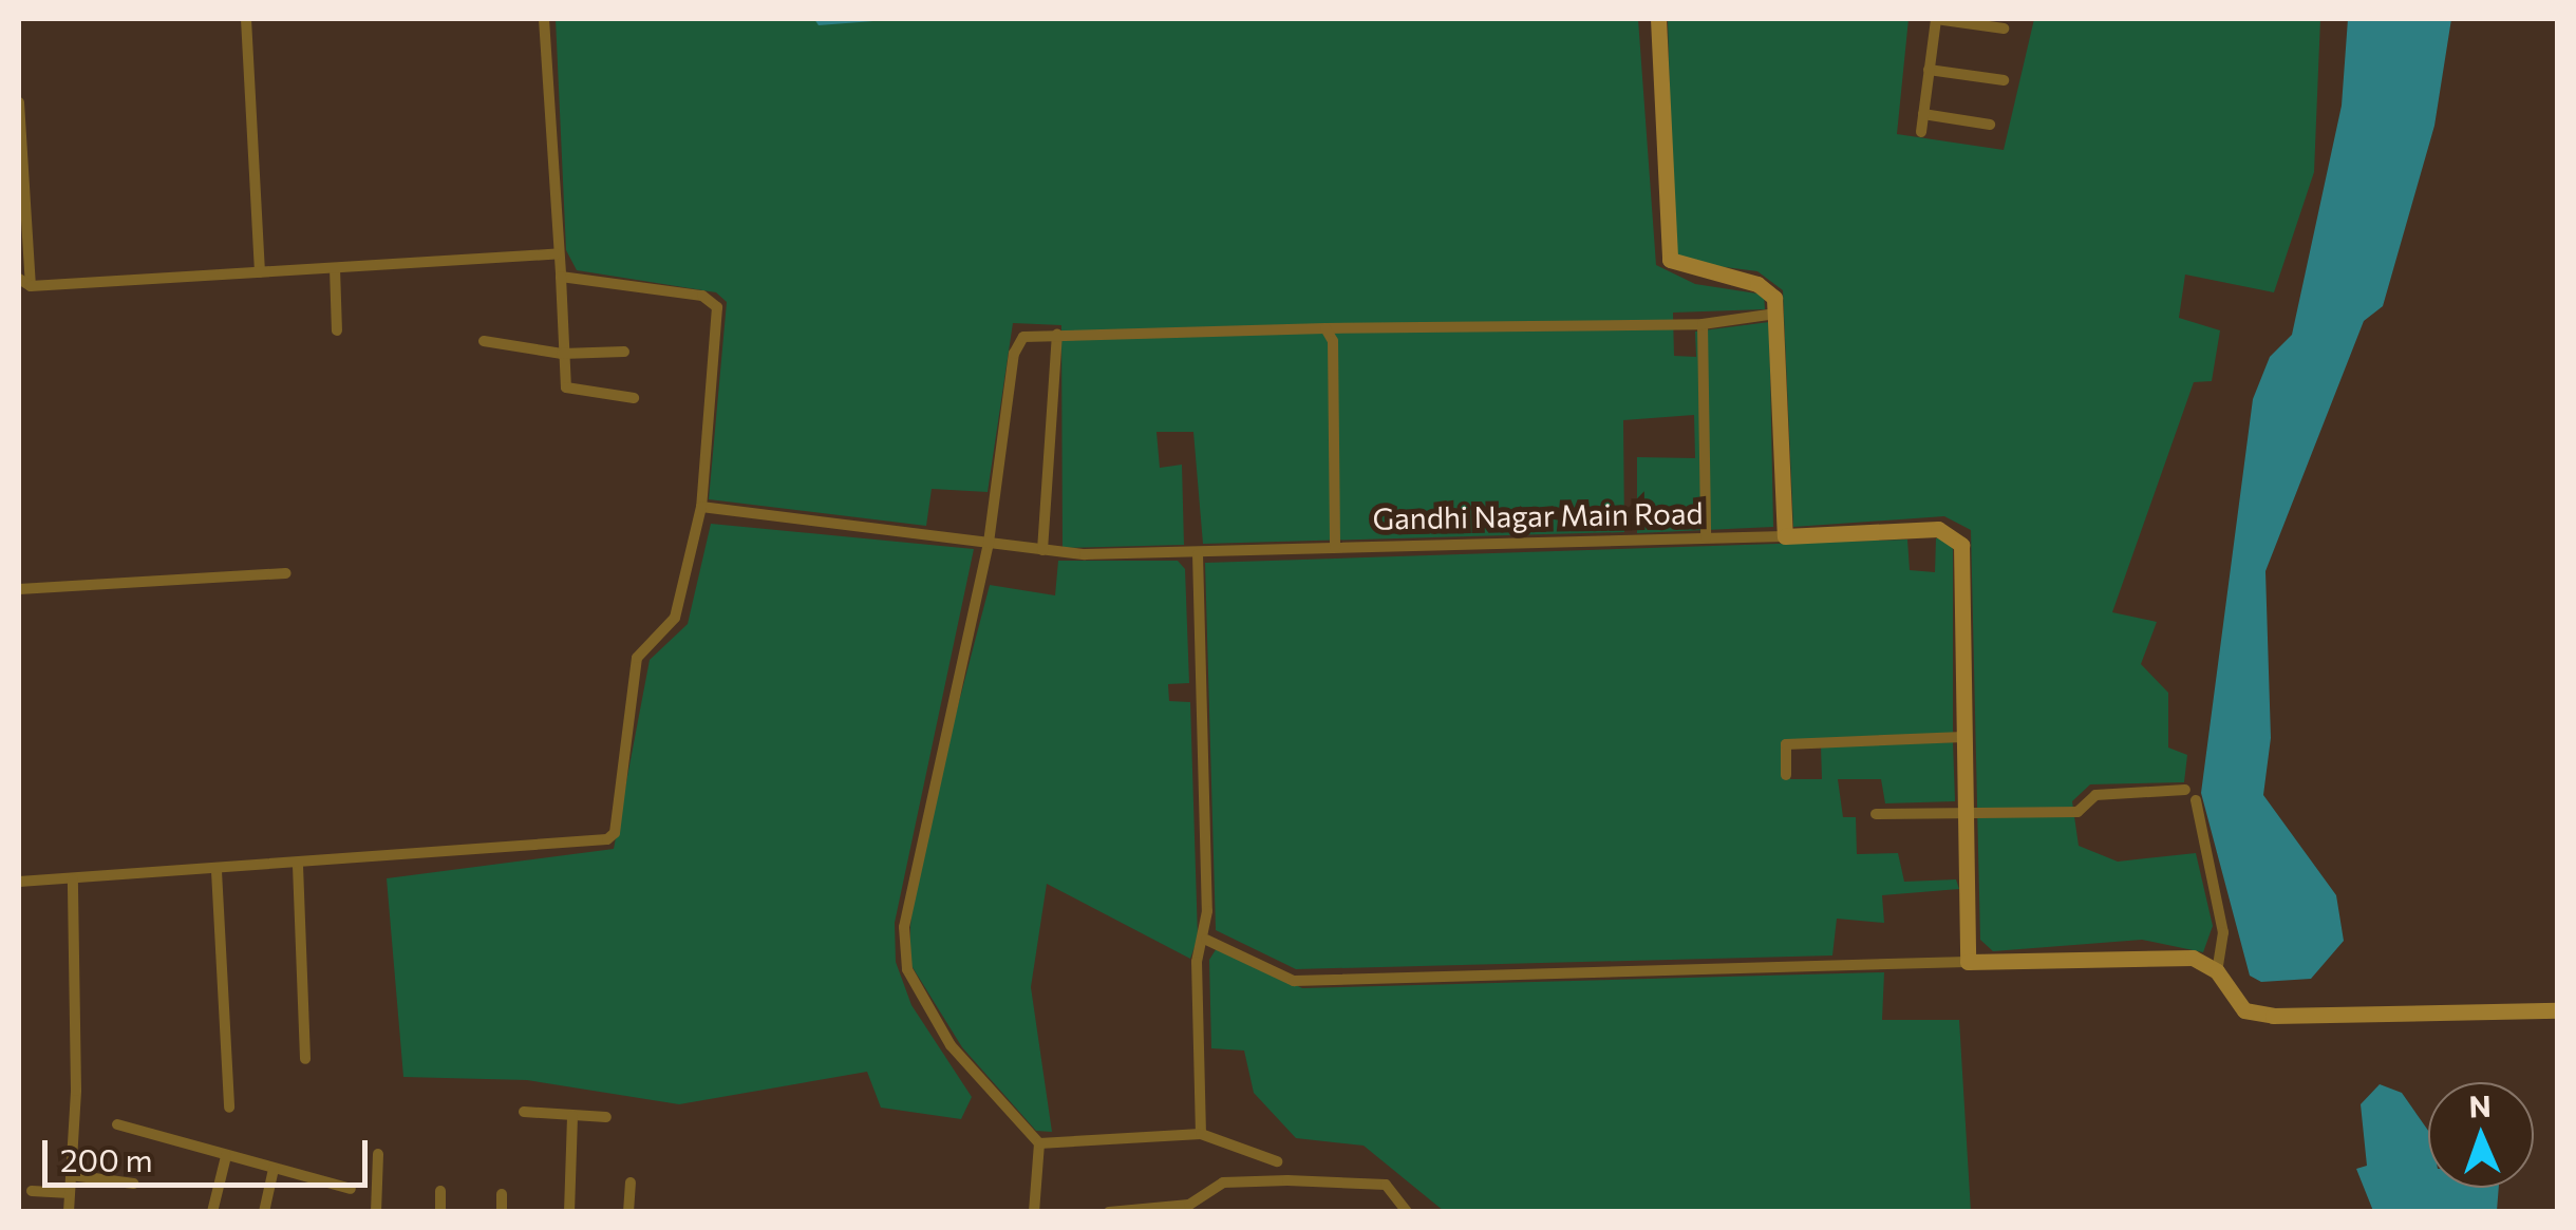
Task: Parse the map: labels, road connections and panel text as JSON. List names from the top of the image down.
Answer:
{
  "streets": {
    "street": ["Gandhi Nagar Main Road"]
  },
  "scale_bar": "200 m",
  "north": "top"
}
